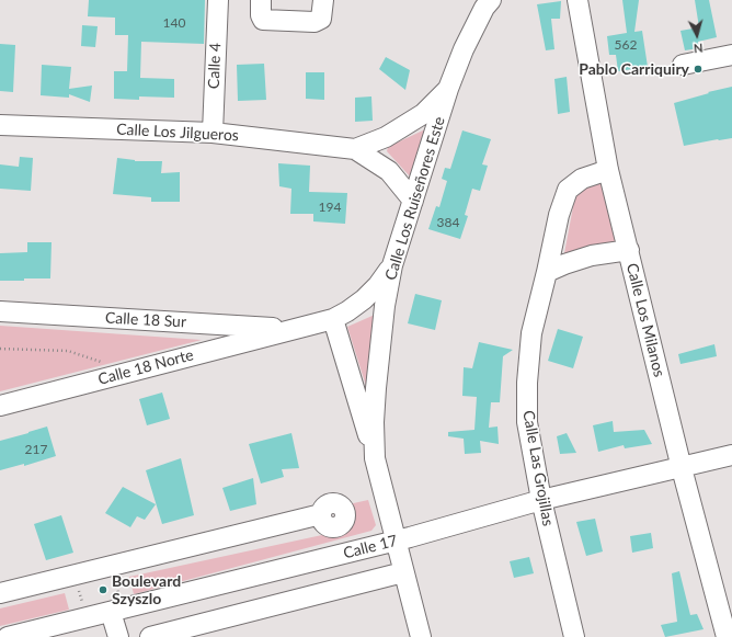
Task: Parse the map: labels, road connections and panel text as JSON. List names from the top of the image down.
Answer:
{
  "streets": {
    "street": [
      "Calle 4",
      "Calle Los Jilgueros",
      "Calle Los Ruiseñores Este",
      "Calle 18 Sur",
      "Calle Los Milanos",
      "Calle 18 Norte",
      "Calle Las Grojillas",
      "Calle 17"
    ]
  },
  "crossings": [
    ["Calle 4", "Calle Los Jilgueros"],
    ["Calle Los Jilgueros", "Calle Los Ruiseñores Este"],
    ["Calle Los Ruiseñores Este", "Calle 18 Norte"],
    ["Calle Los Ruiseñores Este", "Calle 17"],
    ["Calle 18 Sur", "Calle 18 Norte"],
    ["Calle Los Milanos", "Calle Las Grojillas"],
    ["Calle Los Milanos", "Calle 17"],
    ["Calle Las Grojillas", "Calle 17"]
  ],
  "places": ["Pablo Carriquiry", "Boulevard Szyszlo"],
  "house_numbers": [
    "140",
    "562",
    "194",
    "384",
    "217"
  ],
  "north": "bottom"
}
